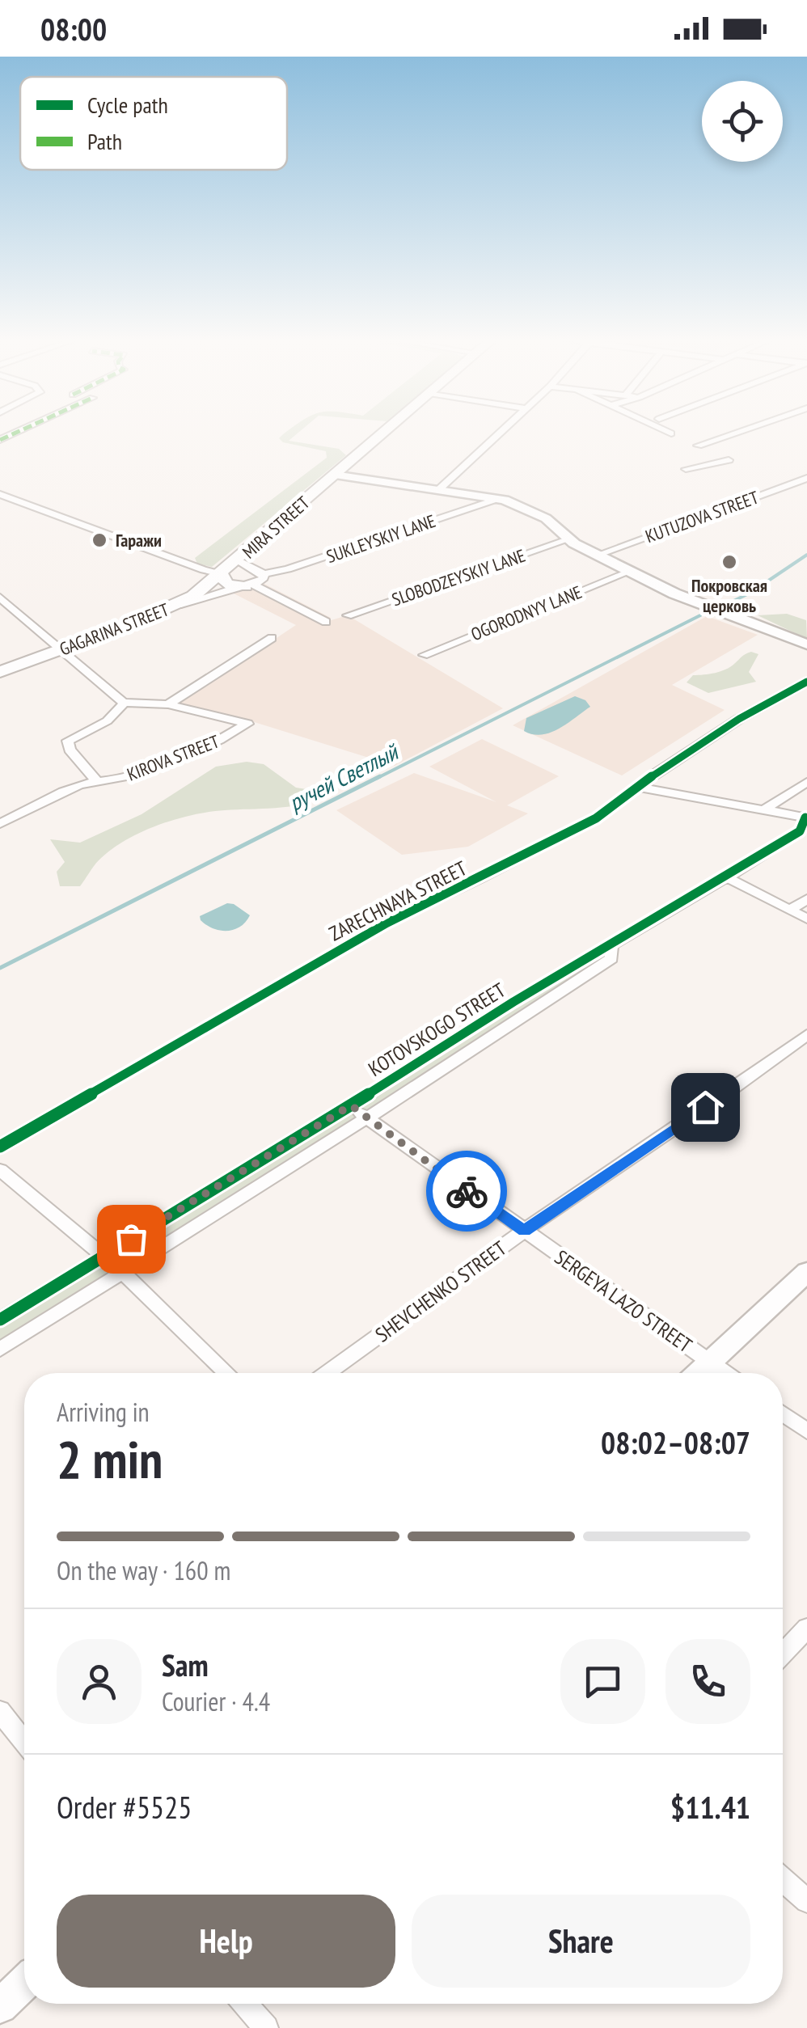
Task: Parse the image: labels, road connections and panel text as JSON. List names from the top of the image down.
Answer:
{
  "streets": {
    "main road": ["MIRA STREET", "GAGARINA STREET"],
    "street": [
      "KUTUZOVA STREET",
      "SUKLEYSKIY LANE",
      "SLOBODZEYSKIY LANE",
      "OGORODNYY LANE",
      "KIROVA STREET",
      "ZARECHNAYA STREET",
      "KOTOVSKOGO STREET",
      "SHEVCHENKO STREET",
      "SERGEYA LAZO STREET"
    ]
  },
  "crossings": [
    ["MIRA STREET", "GAGARINA STREET"],
    ["SUKLEYSKIY LANE", "GAGARINA STREET"],
    ["KOTOVSKOGO STREET", "SERGEYA LAZO STREET"],
    ["SHEVCHENKO STREET", "SERGEYA LAZO STREET"]
  ],
  "water": ["ручей Светлый"],
  "places": ["Гаражи", "Покровская церковь"],
  "legend": ["Cycle path", "Path"],
  "page": {
    "status": "08:00",
    "heading": ["2 min", "Arriving in", "08:02–08:07"],
    "panel": [
      "Sam",
      "Courier · 4.4",
      "Order #5525",
      "$11.41"
    ],
    "bar": "On the way · 160 m",
    "buttons": ["Help", "Share"]
  }
}
